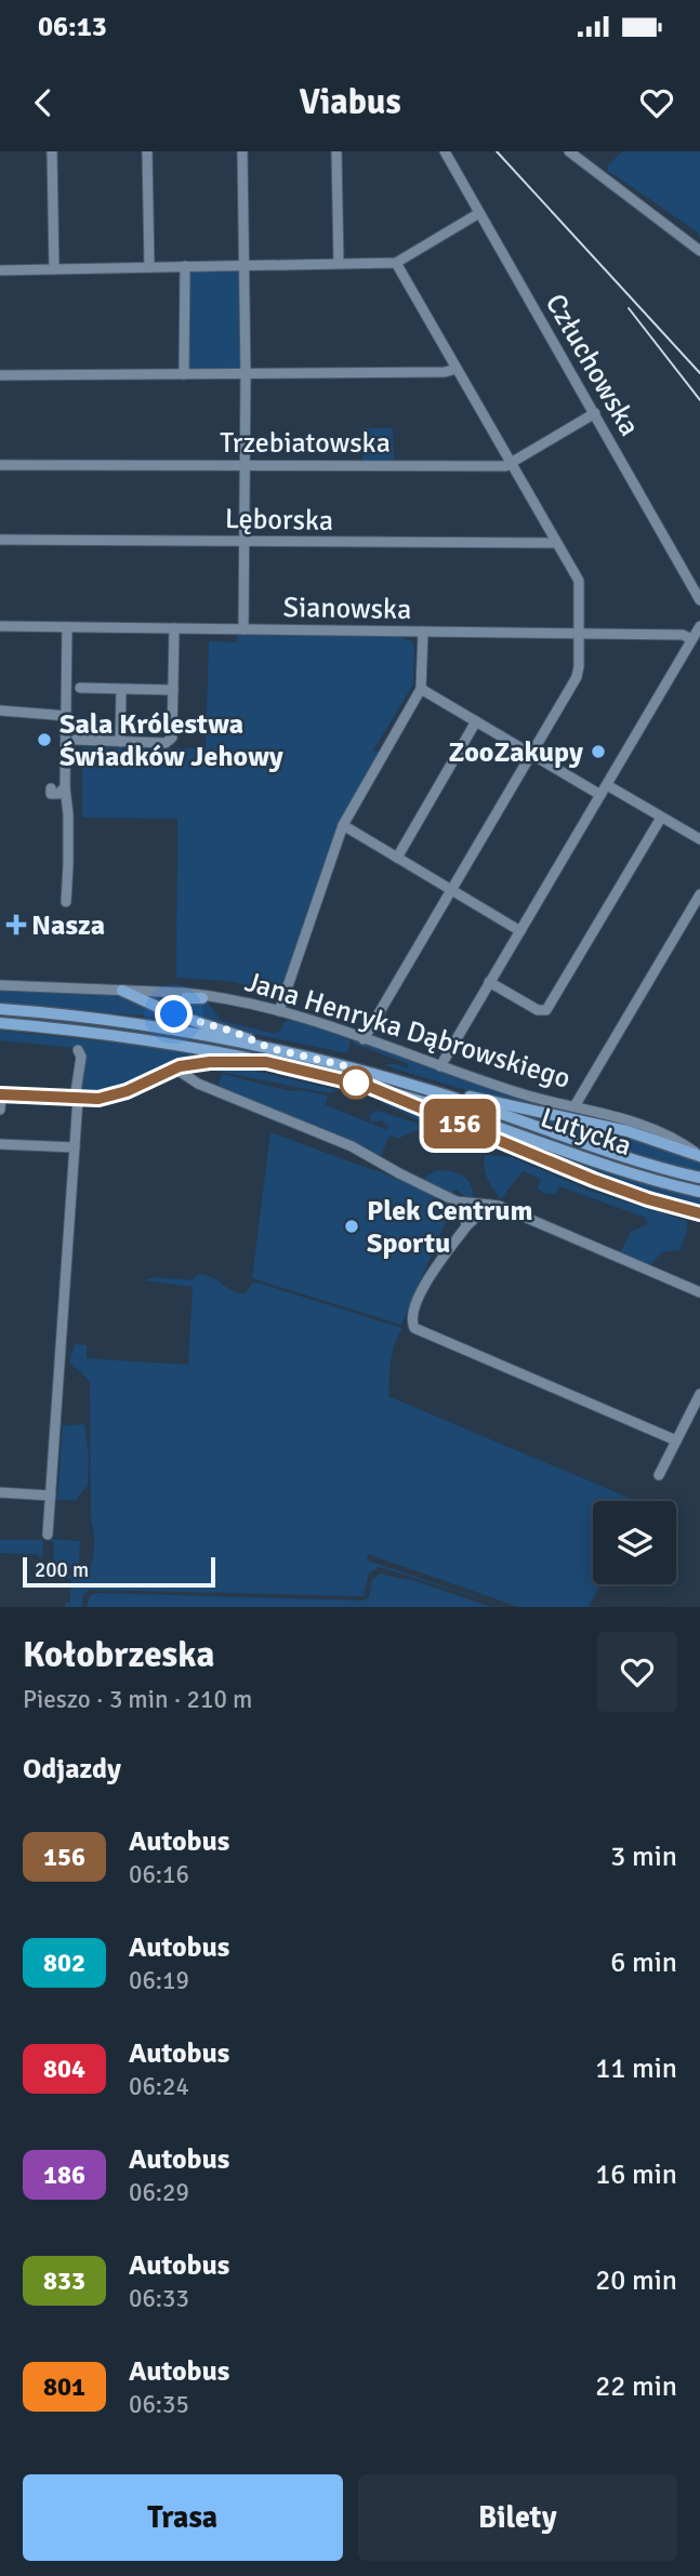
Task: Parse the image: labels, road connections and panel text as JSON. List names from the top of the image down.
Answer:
{
  "streets": {
    "main road": ["Jana Henryka Dąbrowskiego", "Lutycka"],
    "street": [
      "Człuchowska",
      "Trzebiatowska",
      "Lęborska",
      "Sianowska"
    ]
  },
  "crossings": [
    ["Człuchowska", "Trzebiatowska"],
    ["Jana Henryka Dąbrowskiego", "Lutycka"]
  ],
  "places": {
    "other": ["Sala Królestwa Świadków Jehowy", "ZooZakupy", "Plek Centrum Sportu"],
    "health": ["Nasza"]
  },
  "lines": ["bus line 156"],
  "scale_bar": "200 m",
  "page": {
    "status": "06:13",
    "header": "Viabus",
    "on_map": "156",
    "scale": "200 m",
    "heading": [
      ["Kołobrzeska", "Pieszo · 3 min · 210 m"],
      "Odjazdy"
    ],
    "list": [
      {
        "mark": "156",
        "name": "Autobus",
        "note": "06:16",
        "value": "3 min"
      },
      {
        "mark": "802",
        "name": "Autobus",
        "note": "06:19",
        "value": "6 min"
      },
      {
        "mark": "804",
        "name": "Autobus",
        "note": "06:24",
        "value": "11 min"
      },
      {
        "mark": "186",
        "name": "Autobus",
        "note": "06:29",
        "value": "16 min"
      },
      {
        "mark": "833",
        "name": "Autobus",
        "note": "06:33",
        "value": "20 min"
      },
      {
        "mark": "801",
        "name": "Autobus",
        "note": "06:35",
        "value": "22 min"
      }
    ],
    "buttons": ["Trasa", "Bilety"]
  }
}
